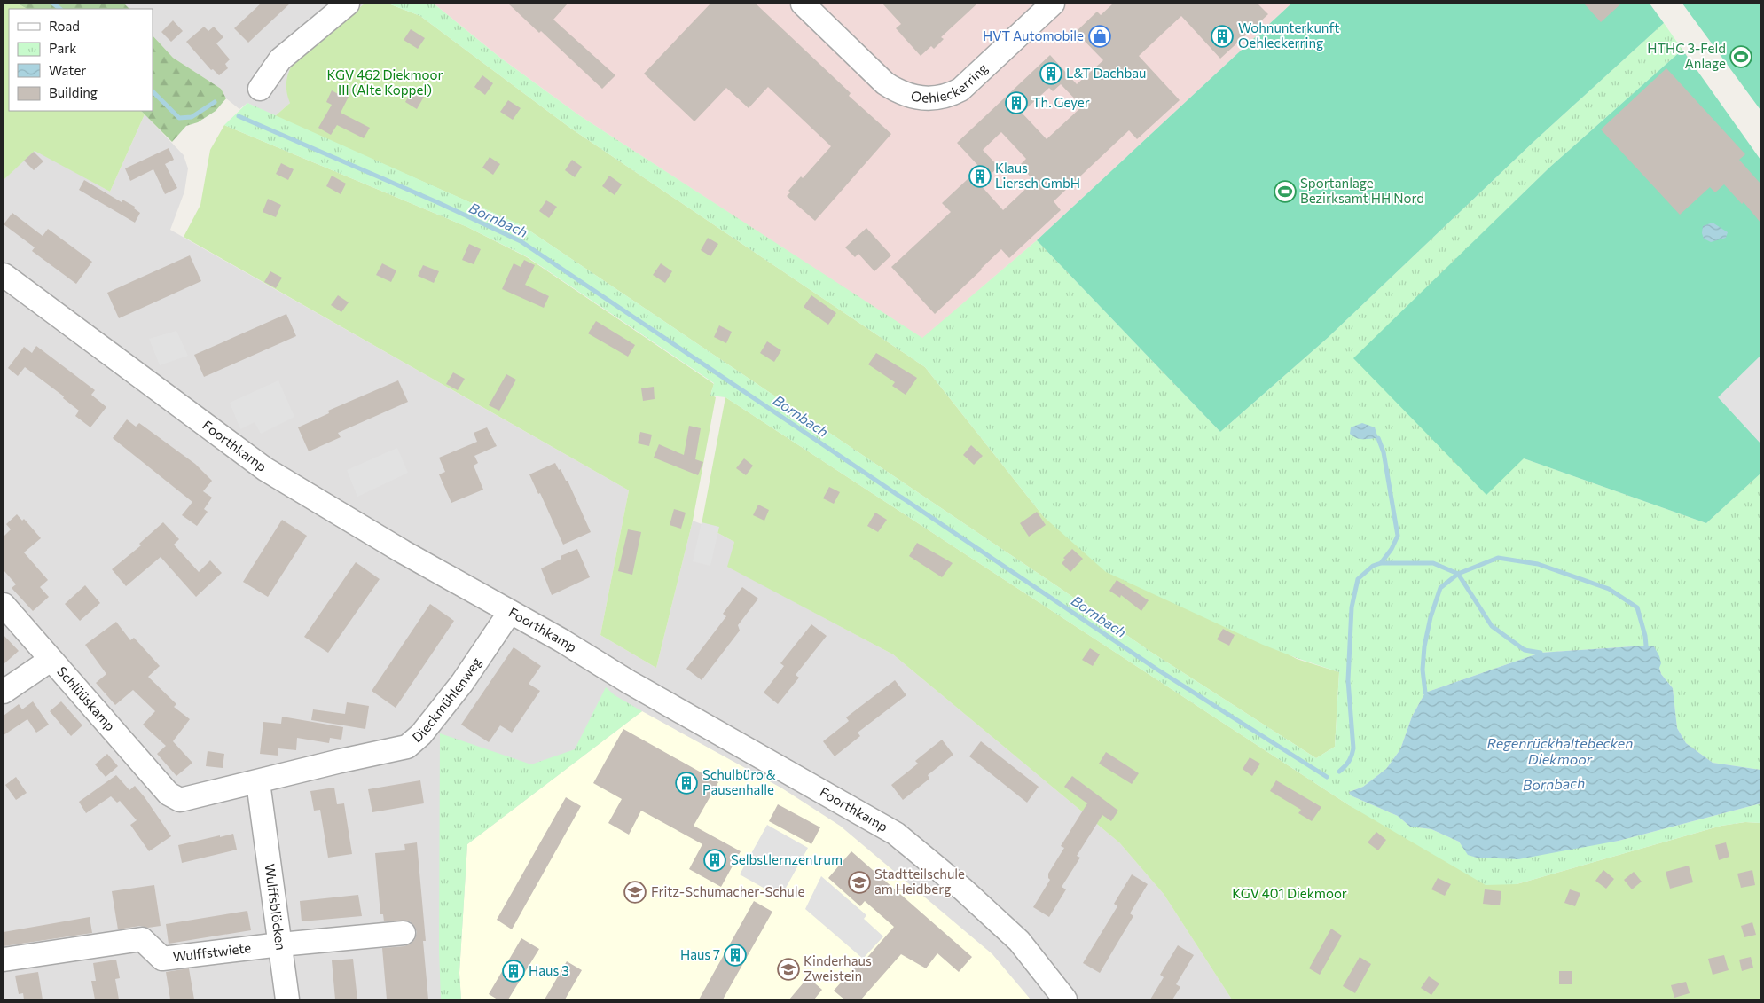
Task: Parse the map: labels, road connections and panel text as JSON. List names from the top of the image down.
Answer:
{
  "streets": {
    "street": [
      "Oehleckerring",
      "Foorthkamp",
      "Dieckmühlenweg",
      "Schlüüskamp",
      "Wulffsblöcken",
      "Wulffstwiete"
    ]
  },
  "crossings": [
    ["Foorthkamp", "Dieckmühlenweg"],
    ["Dieckmühlenweg", "Schlüüskamp"],
    ["Dieckmühlenweg", "Wulffsblöcken"],
    ["Wulffsblöcken", "Wulffstwiete"]
  ],
  "water": ["Bornbach", "Regenrückhaltebecken Diekmoor"],
  "parks": ["KGV 462 Diekmoor III (Alte Koppel)", "KGV 401 Diekmoor"],
  "places": {
    "shop": ["HVT Automobile"],
    "building": [
      "Wohnunterkunft Oehleckerring",
      "L&T Dachbau",
      "Th. Geyer",
      "Klaus Liersch GmbH",
      "Schulbüro & Pausenhalle",
      "Selbstlernzentrum",
      "Haus 7",
      "Haus 3"
    ],
    "sports": ["HTHC 3-Feld Anlage", "Sportanlage Bezirksamt HH Nord"],
    "school or university": ["Stadtteilschule am Heidberg", "Fritz-Schumacher-Schule", "Kinderhaus Zweistein"]
  },
  "legend": [
    "Road",
    "Park",
    "Water",
    "Building"
  ]
}
